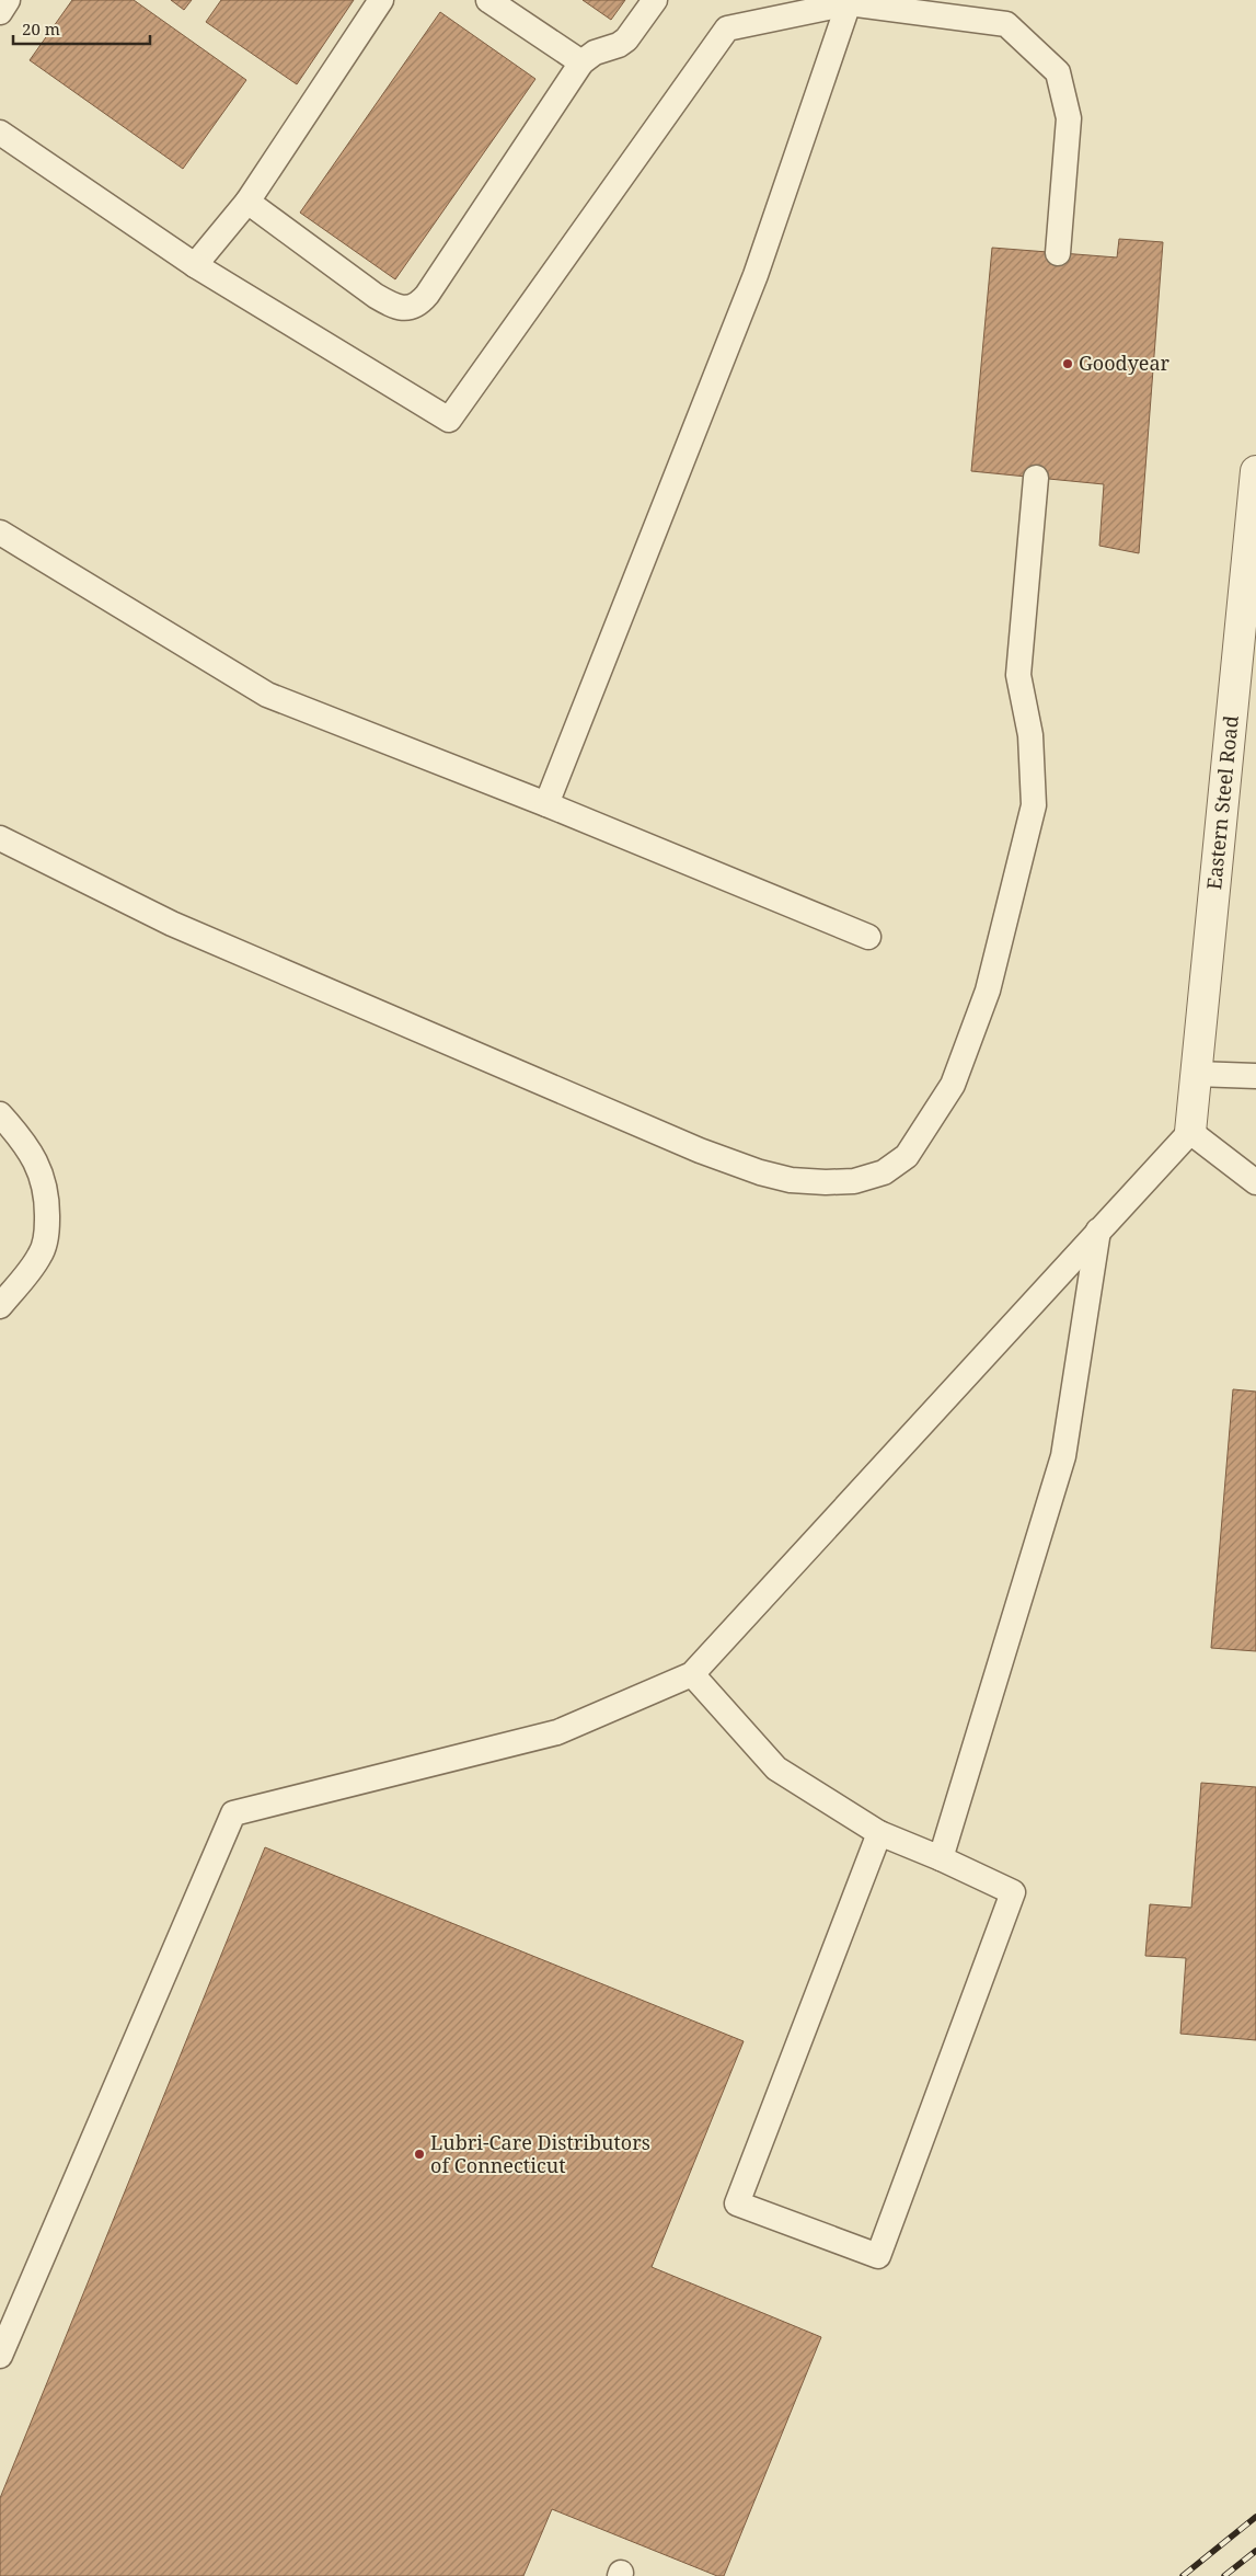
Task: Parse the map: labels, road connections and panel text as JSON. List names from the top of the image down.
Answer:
{
  "streets": {
    "street": ["Eastern Steel Road"]
  },
  "places": ["Goodyear", "Lubri-Care Distributors of Connecticut"],
  "scale_bar": "20 m"
}
